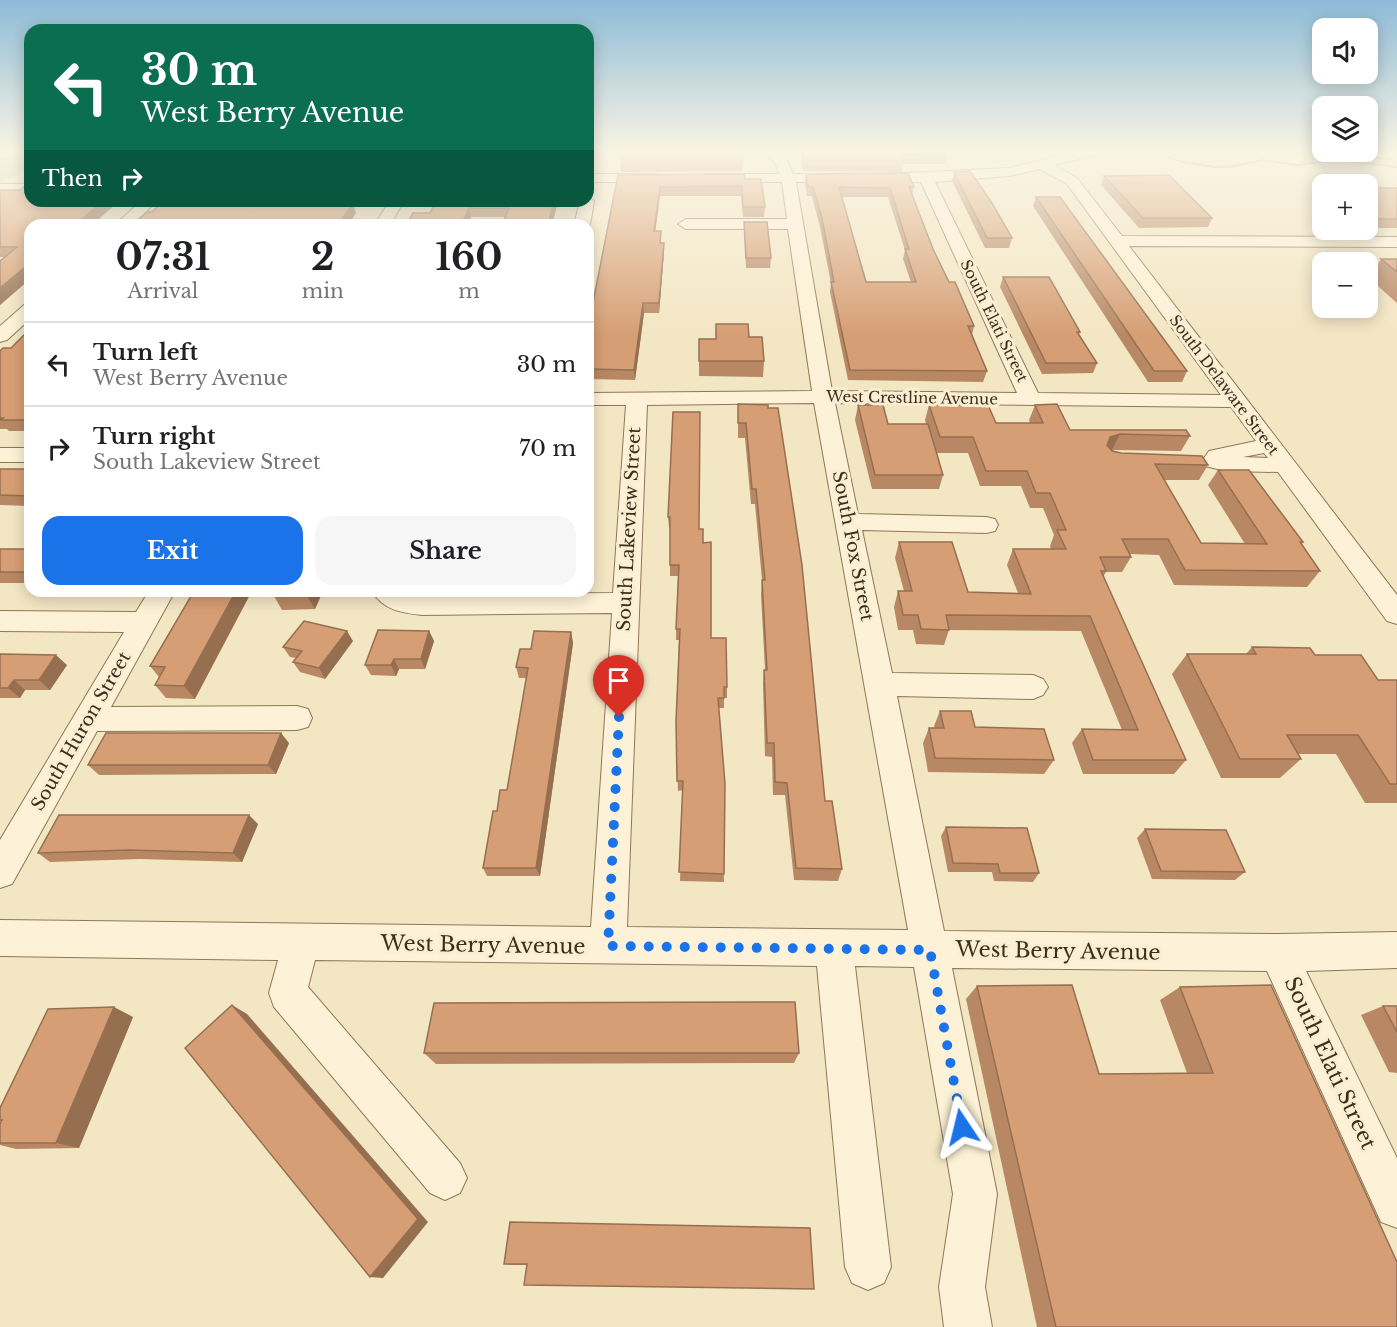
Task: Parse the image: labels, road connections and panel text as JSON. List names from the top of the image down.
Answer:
{
  "streets": {
    "street": [
      "South Elati Street",
      "South Delaware Street",
      "West Crestline Avenue",
      "South Lakeview Street",
      "South Fox Street",
      "South Huron Street",
      "West Berry Avenue"
    ]
  },
  "crossings": [
    ["South Elati Street", "West Crestline Avenue"],
    ["South Elati Street", "West Berry Avenue"],
    ["South Delaware Street", "West Crestline Avenue"],
    ["West Crestline Avenue", "South Lakeview Street"],
    ["West Crestline Avenue", "South Fox Street"],
    ["South Lakeview Street", "West Berry Avenue"],
    ["South Fox Street", "West Berry Avenue"]
  ],
  "page": {
    "map_buttons": ["+", "−"],
    "turn": ["30 m", "West Berry Avenue"],
    "then": "Then",
    "eta": [
      "07:31",
      "Arrival",
      "2",
      "min",
      "160",
      "m"
    ],
    "list": [
      {
        "name": "Turn left",
        "note": "West Berry Avenue",
        "value": "30 m"
      },
      {
        "name": "Turn right",
        "note": "South Lakeview Street",
        "value": "70 m"
      }
    ],
    "buttons": ["Exit", "Share"]
  }
}
